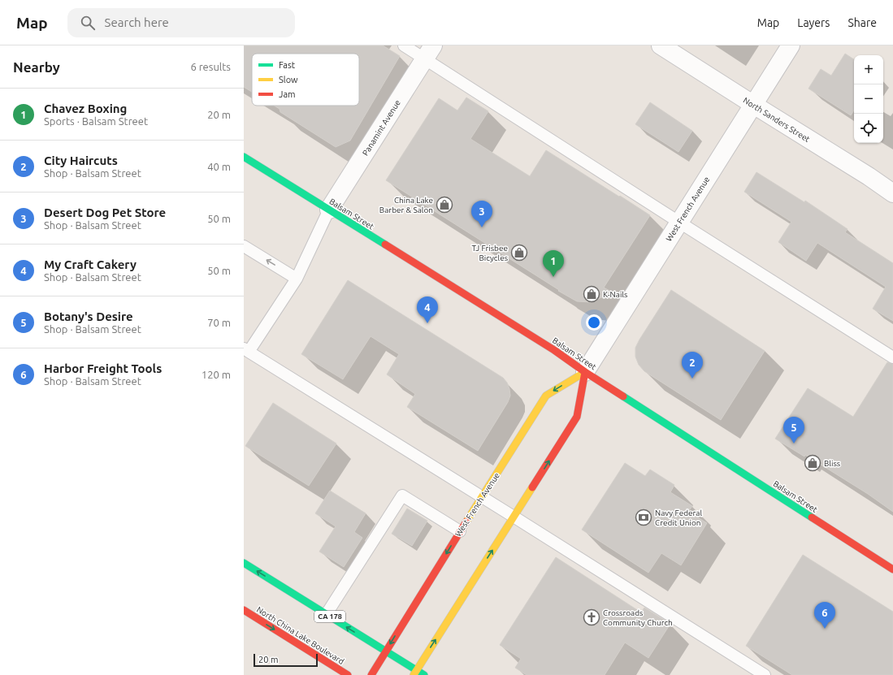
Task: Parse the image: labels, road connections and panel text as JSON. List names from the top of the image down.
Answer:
{
  "streets": {
    "street": [
      "North Sanders Street",
      "Panamint Avenue",
      "West French Avenue",
      "Balsam Street",
      "CA 178",
      "North China Lake Boulevard"
    ]
  },
  "crossings": [
    ["North Sanders Street", "West French Avenue"],
    ["Panamint Avenue", "Balsam Street"],
    ["West French Avenue", "Balsam Street"],
    ["West French Avenue", "CA 178"]
  ],
  "places": {
    "shop": [
      "China Lake Barber & Salon",
      "TJ Frisbee Bicycles",
      "K-Nails",
      "Bliss"
    ],
    "bank": ["Navy Federal Credit Union"],
    "church": ["Crossroads Community Church"]
  },
  "legend": ["Fast", "Slow", "Jam"],
  "scale_bar": "20 m",
  "page": {
    "header": "Map",
    "search": "Search here",
    "nav": ["Map", "Layers", "Share"],
    "heading": ["Nearby", "6 results"],
    "map_buttons": ["+", "−"],
    "list": [
      {
        "mark": "1",
        "name": "Chavez Boxing",
        "note": "Sports · Balsam Street",
        "value": "20 m"
      },
      {
        "mark": "2",
        "name": "City Haircuts",
        "note": "Shop · Balsam Street",
        "value": "40 m"
      },
      {
        "mark": "3",
        "name": "Desert Dog Pet Store",
        "note": "Shop · Balsam Street",
        "value": "50 m"
      },
      {
        "mark": "4",
        "name": "My Craft Cakery",
        "note": "Shop · Balsam Street",
        "value": "50 m"
      },
      {
        "mark": "5",
        "name": "Botany's Desire",
        "note": "Shop · Balsam Street",
        "value": "70 m"
      },
      {
        "mark": "6",
        "name": "Harbor Freight Tools",
        "note": "Shop · Balsam Street",
        "value": "120 m"
      }
    ],
    "pins": [
      "3",
      "1",
      "4",
      "2",
      "5",
      "6"
    ],
    "scale": "20 m"
  }
}
